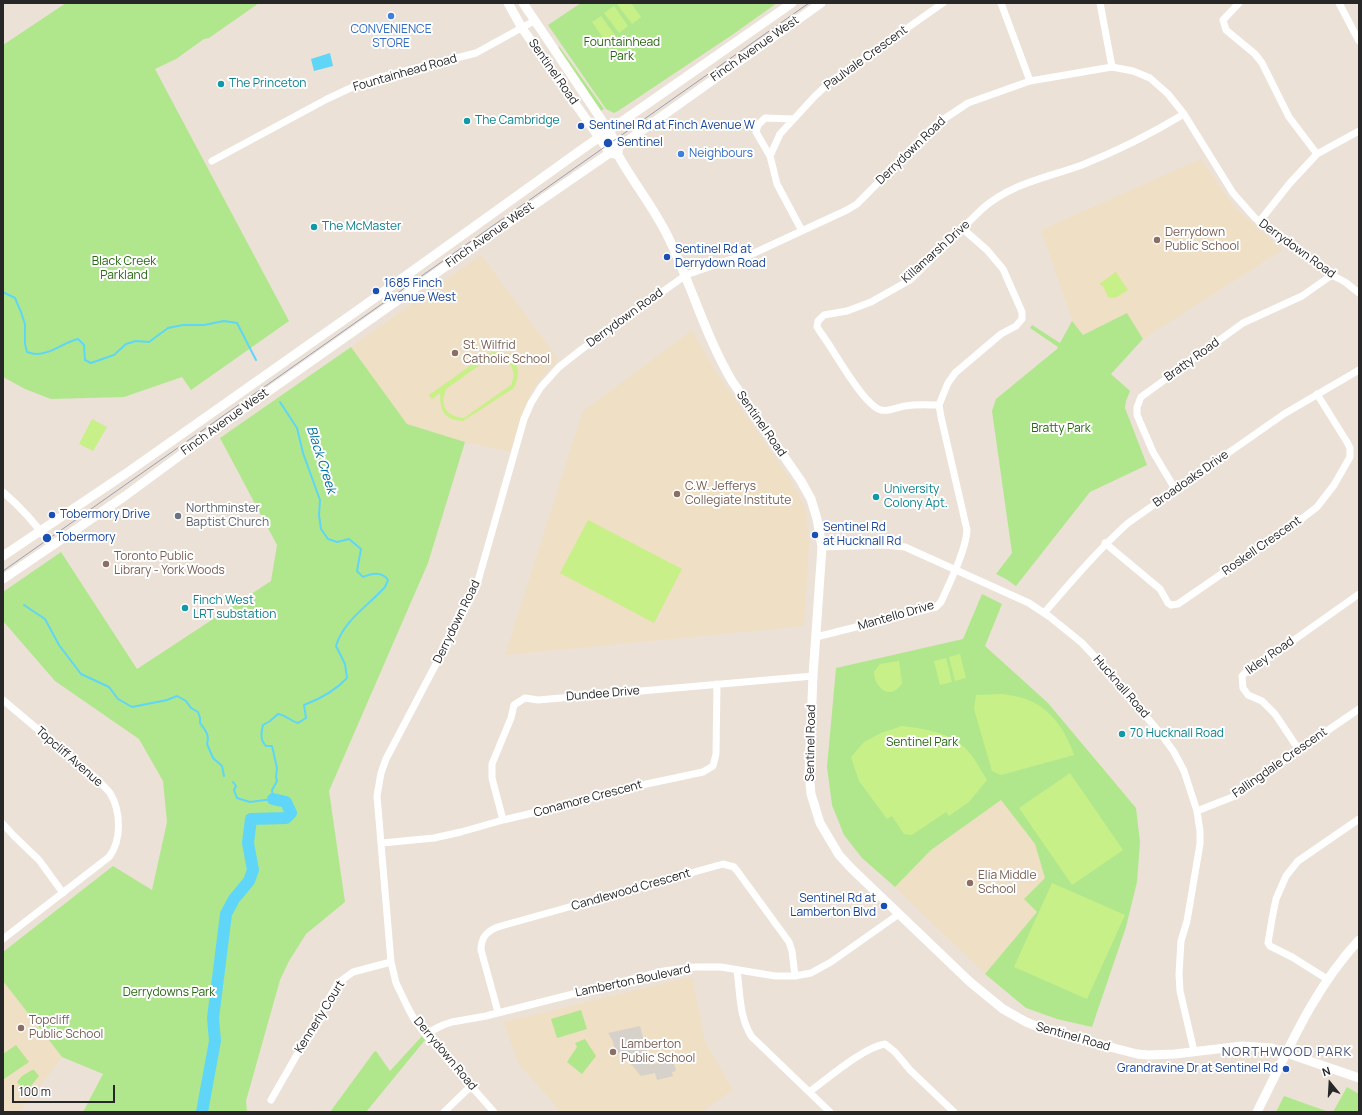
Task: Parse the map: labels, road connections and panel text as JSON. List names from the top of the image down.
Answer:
{
  "streets": {
    "main road": ["Finch Avenue West", "Sentinel Road"],
    "street": [
      "Paulvale Crescent",
      "Fountainhead Road",
      "Derrydown Road",
      "Killamarsh Drive",
      "Bratty Road",
      "Broadoaks Drive",
      "Roskell Crescent",
      "Mantello Drive",
      "Ikley Road",
      "Hucknall Road",
      "Dundee Drive",
      "Topcliff Avenue",
      "Fallingdale Crescent",
      "Conamore Crescent",
      "Candlewood Crescent",
      "Lamberton Boulevard",
      "Kennerly Court"
    ]
  },
  "crossings": [
    ["Finch Avenue West", "Sentinel Road"],
    ["Sentinel Road", "Fountainhead Road"],
    ["Sentinel Road", "Derrydown Road"],
    ["Sentinel Road", "Mantello Drive"],
    ["Sentinel Road", "Hucknall Road"],
    ["Sentinel Road", "Dundee Drive"],
    ["Sentinel Road", "Lamberton Boulevard"],
    ["Derrydown Road", "Killamarsh Drive"],
    ["Derrydown Road", "Bratty Road"],
    ["Derrydown Road", "Conamore Crescent"],
    ["Derrydown Road", "Lamberton Boulevard"],
    ["Derrydown Road", "Kennerly Court"],
    ["Killamarsh Drive", "Mantello Drive"],
    ["Bratty Road", "Broadoaks Drive"],
    ["Broadoaks Drive", "Roskell Crescent"],
    ["Broadoaks Drive", "Hucknall Road"],
    ["Mantello Drive", "Hucknall Road"],
    ["Ikley Road", "Fallingdale Crescent"],
    ["Hucknall Road", "Fallingdale Crescent"],
    ["Dundee Drive", "Conamore Crescent"],
    ["Candlewood Crescent", "Lamberton Boulevard"]
  ],
  "districts": ["NORTHWOOD PARK"],
  "water": ["Black Creek"],
  "parks": [
    "Fountainhead Park",
    "Black Creek Parkland",
    "Bratty Park",
    "Sentinel Park",
    "Derrydowns Park"
  ],
  "places": [
    "CONVENIENCE STORE",
    "The Princeton",
    "The Cambridge",
    "Sentinel Rd at Finch Avenue W",
    "Sentinel",
    "Neighbours",
    "The McMaster",
    "Derrydown Public School",
    "Sentinel Rd at Derrydown Road",
    "1685 Finch Avenue West",
    "St. Wilfrid Catholic School",
    "C.W. Jefferys Collegiate Institute",
    "University Colony Apt.",
    "Tobermory Drive",
    "Northminster Baptist Church",
    "Sentinel Rd at Hucknall Rd",
    "Tobermory",
    "Toronto Public Library - York Woods",
    "Finch West LRT substation",
    "70 Hucknall Road",
    "Elia Middle School",
    "Sentinel Rd at Lamberton Blvd",
    "Topcliff Public School",
    "Lamberton Public School",
    "Grandravine Dr at Sentinel Rd"
  ],
  "scale_bar": "100 m",
  "north": "top"
}
